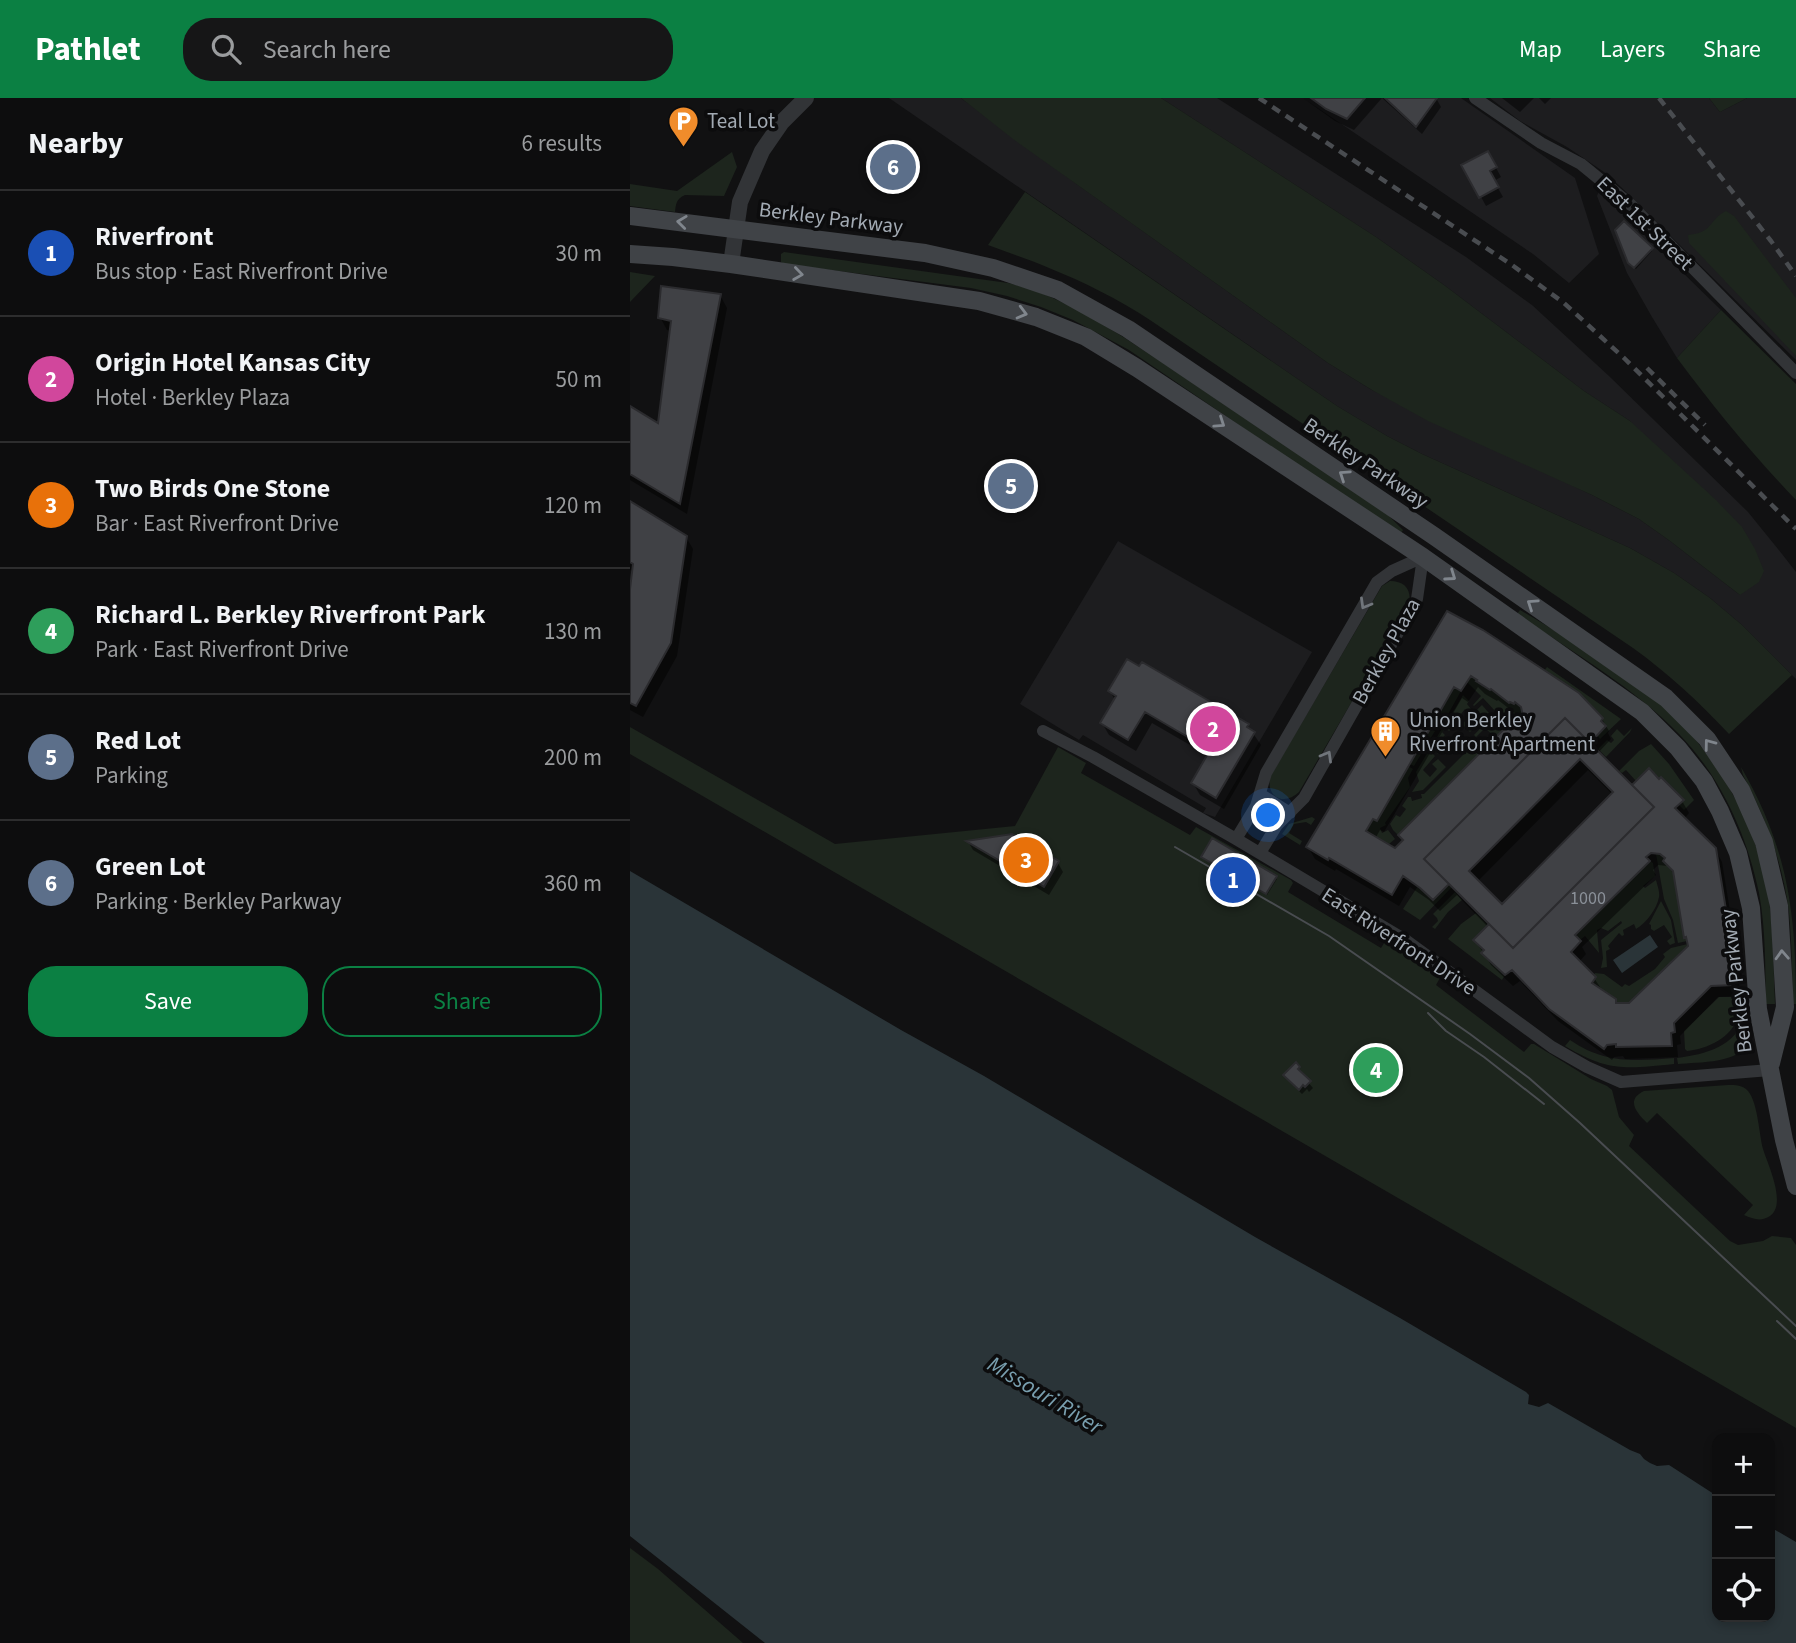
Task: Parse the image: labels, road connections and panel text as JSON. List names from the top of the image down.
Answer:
{
  "streets": {
    "main road": ["Berkley Parkway"],
    "street": ["East 1st Street", "Berkley Plaza", "East Riverfront Drive"]
  },
  "crossings": [
    ["Berkley Parkway", "Berkley Plaza"],
    ["Berkley Parkway", "East Riverfront Drive"],
    ["Berkley Plaza", "East Riverfront Drive"]
  ],
  "water": ["Missouri River"],
  "places": {
    "parking": ["Teal Lot"],
    "building": ["Union Berkley Riverfront Apartment"]
  },
  "house_numbers": ["1000"],
  "page": {
    "header": "Pathlet",
    "search": "Search here",
    "nav": ["Map", "Layers", "Share"],
    "heading": ["Nearby", "6 results"],
    "pins": [
      "6",
      "5",
      "2",
      "3",
      "1",
      "4"
    ],
    "list": [
      {
        "mark": "1",
        "name": "Riverfront",
        "note": "Bus stop · East Riverfront Drive",
        "value": "30 m"
      },
      {
        "mark": "2",
        "name": "Origin Hotel Kansas City",
        "note": "Hotel · Berkley Plaza",
        "value": "50 m"
      },
      {
        "mark": "3",
        "name": "Two Birds One Stone",
        "note": "Bar · East Riverfront Drive",
        "value": "120 m"
      },
      {
        "mark": "4",
        "name": "Richard L. Berkley Riverfront Park",
        "note": "Park · East Riverfront Drive",
        "value": "130 m"
      },
      {
        "mark": "5",
        "name": "Red Lot",
        "note": "Parking",
        "value": "200 m"
      },
      {
        "mark": "6",
        "name": "Green Lot",
        "note": "Parking · Berkley Parkway",
        "value": "360 m"
      }
    ],
    "buttons": ["Save", "Share"],
    "map_buttons": ["+", "−"]
  }
}
